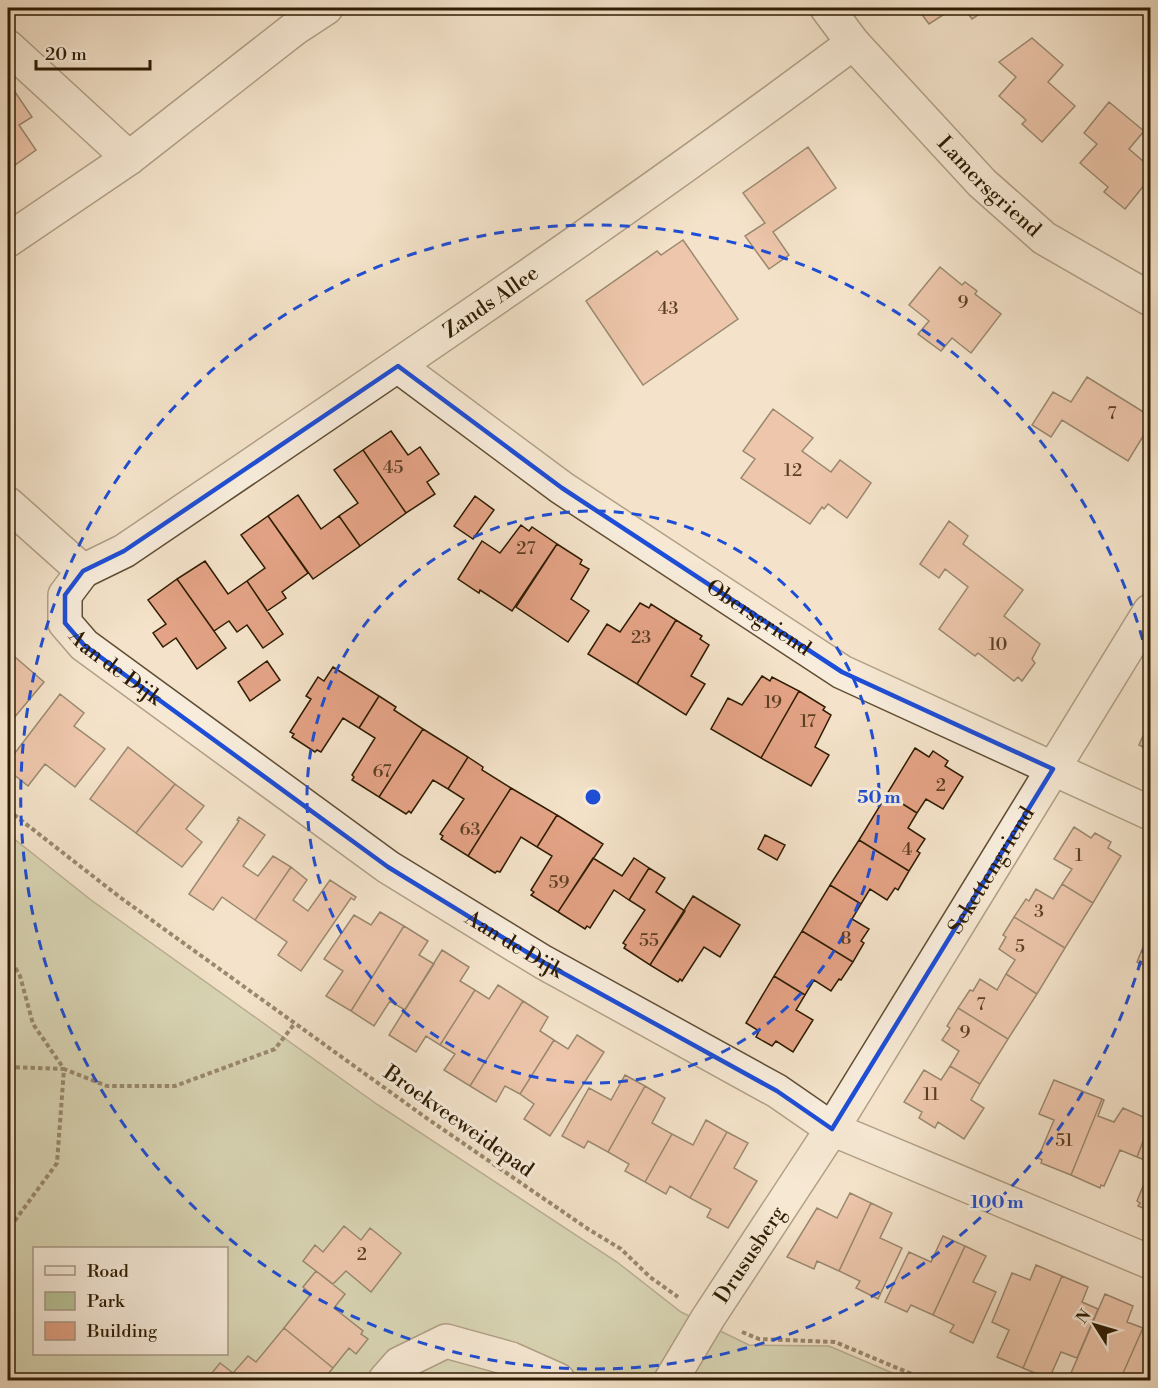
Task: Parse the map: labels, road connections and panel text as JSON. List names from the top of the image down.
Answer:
{
  "streets": {
    "street": [
      "Lamersgriend",
      "Zands Allee",
      "Obersgriend",
      "Aan de Dijk",
      "Sekettengriend",
      "Drususberg"
    ],
    "path": ["Broekveeweidepad"]
  },
  "crossings": [
    ["Lamersgriend", "Zands Allee"],
    ["Zands Allee", "Obersgriend"],
    ["Zands Allee", "Aan de Dijk"],
    ["Obersgriend", "Sekettengriend"],
    ["Aan de Dijk", "Sekettengriend"],
    ["Aan de Dijk", "Drususberg"],
    ["Sekettengriend", "Drususberg"],
    ["Broekveeweidepad", "Drususberg"]
  ],
  "house_numbers": [
    "9",
    "43",
    "7",
    "45",
    "12",
    "27",
    "23",
    "10",
    "19",
    "17",
    "67",
    "2",
    "63",
    "4",
    "1",
    "59",
    "3",
    "8",
    "55",
    "5",
    "7",
    "9",
    "11",
    "51",
    "2"
  ],
  "legend": ["Road", "Park", "Building"],
  "scale_bar": "20 m",
  "north": "top left",
  "rings": ["50 m", "100 m"]
}
